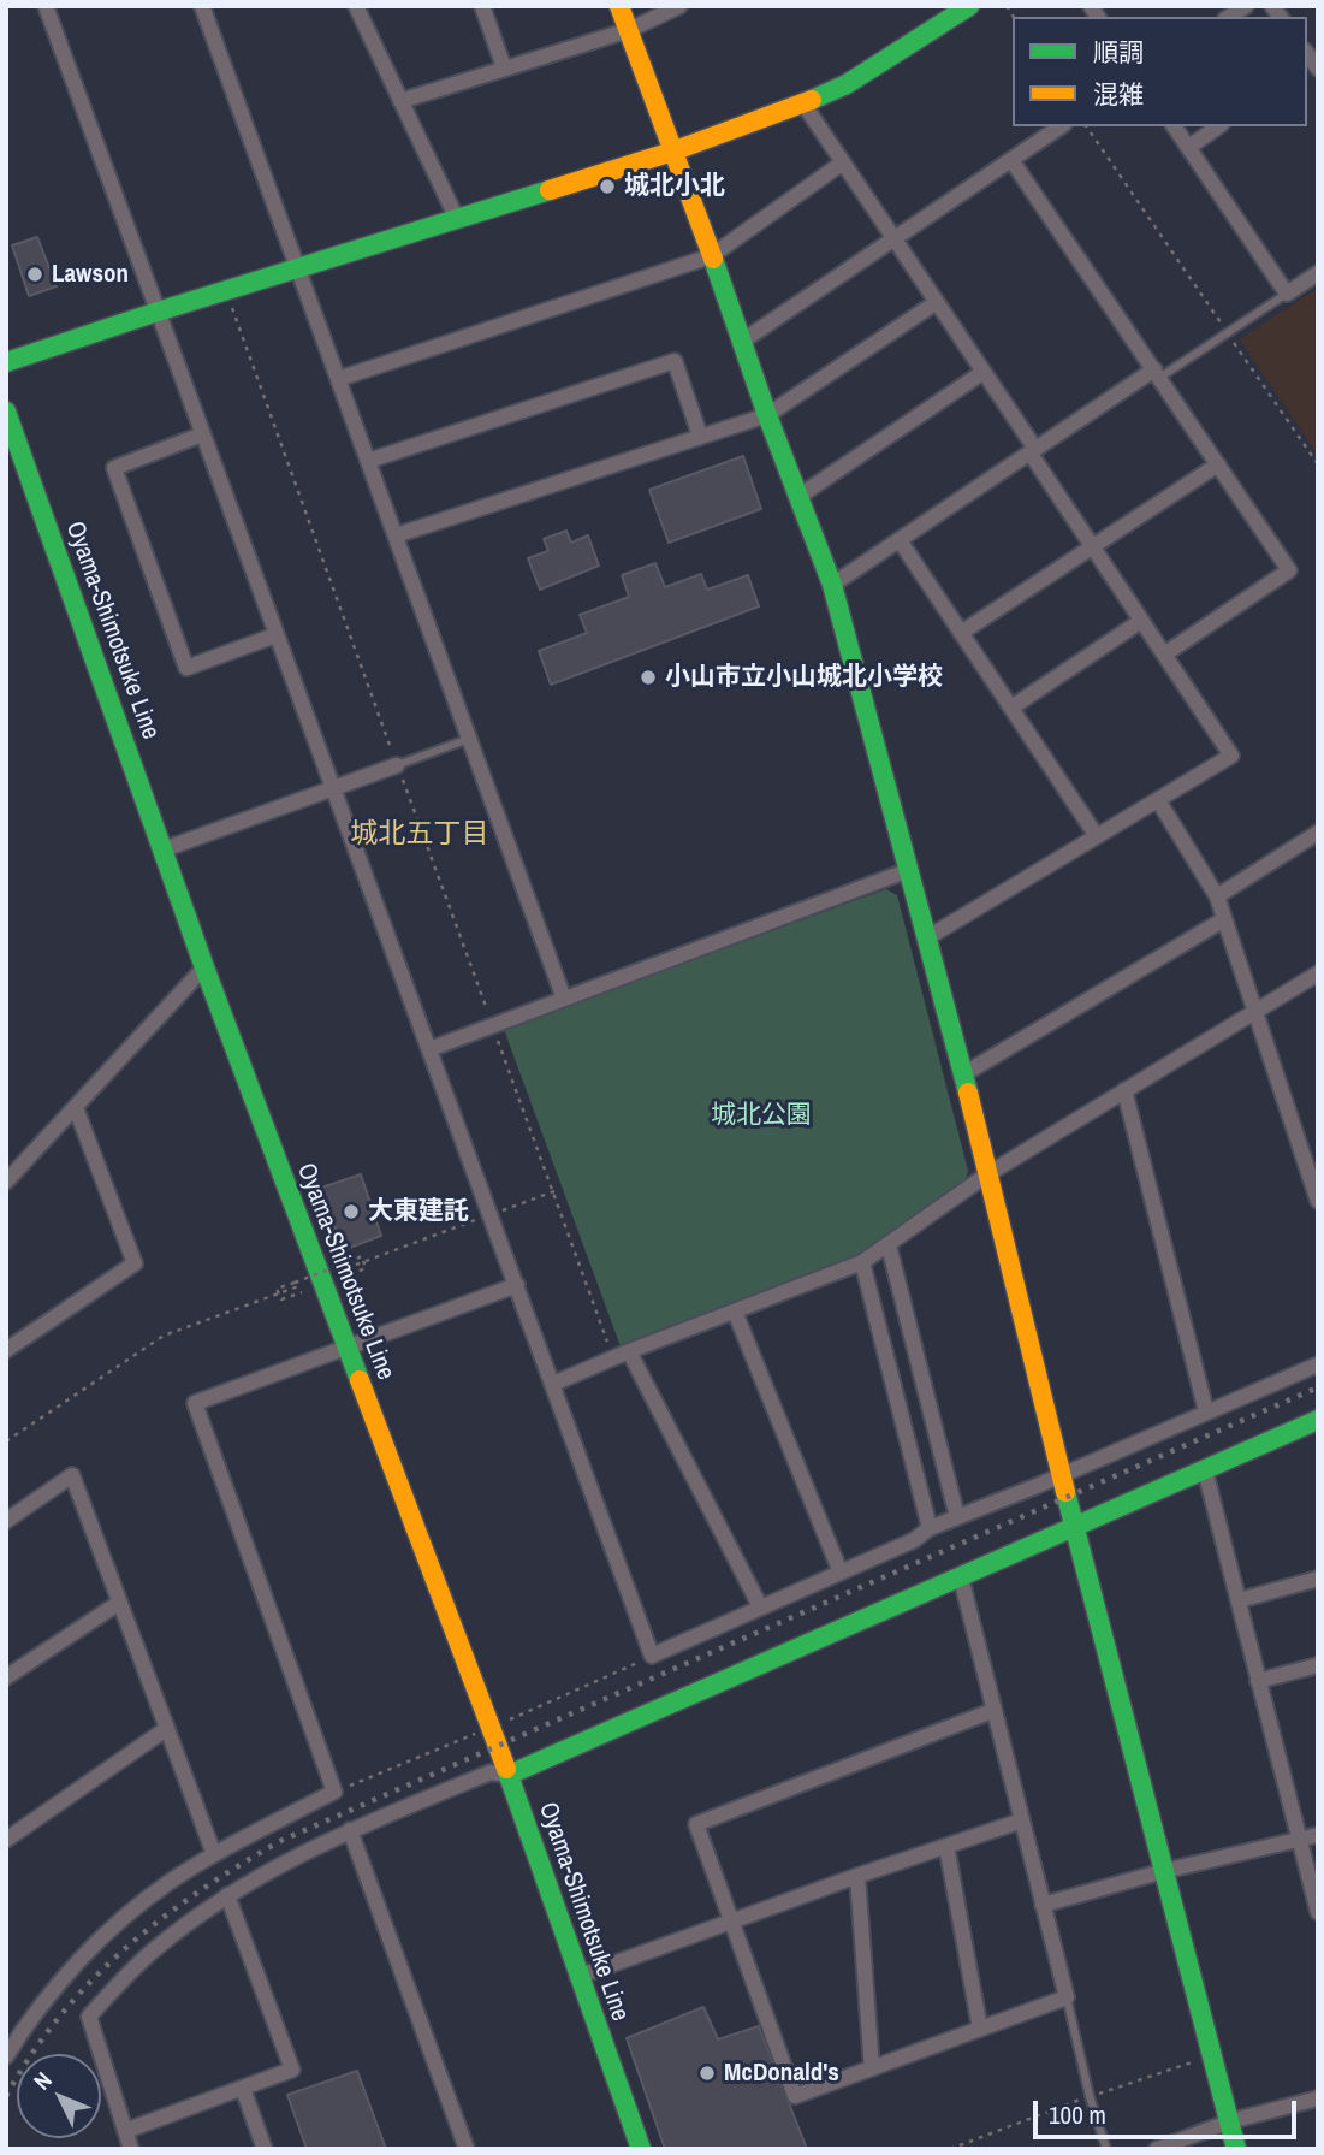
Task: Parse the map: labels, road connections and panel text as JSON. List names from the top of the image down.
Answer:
{
  "streets": {
    "street": ["Oyama-Shimotsuke Line"]
  },
  "districts": ["城北五丁目"],
  "parks": ["城北公園"],
  "places": [
    "城北小北",
    "Lawson",
    "小山市立小山城北小学校",
    "大東建託",
    "McDonald's"
  ],
  "legend": ["順調", "混雑"],
  "scale_bar": "100 m",
  "north": "top left"
}
